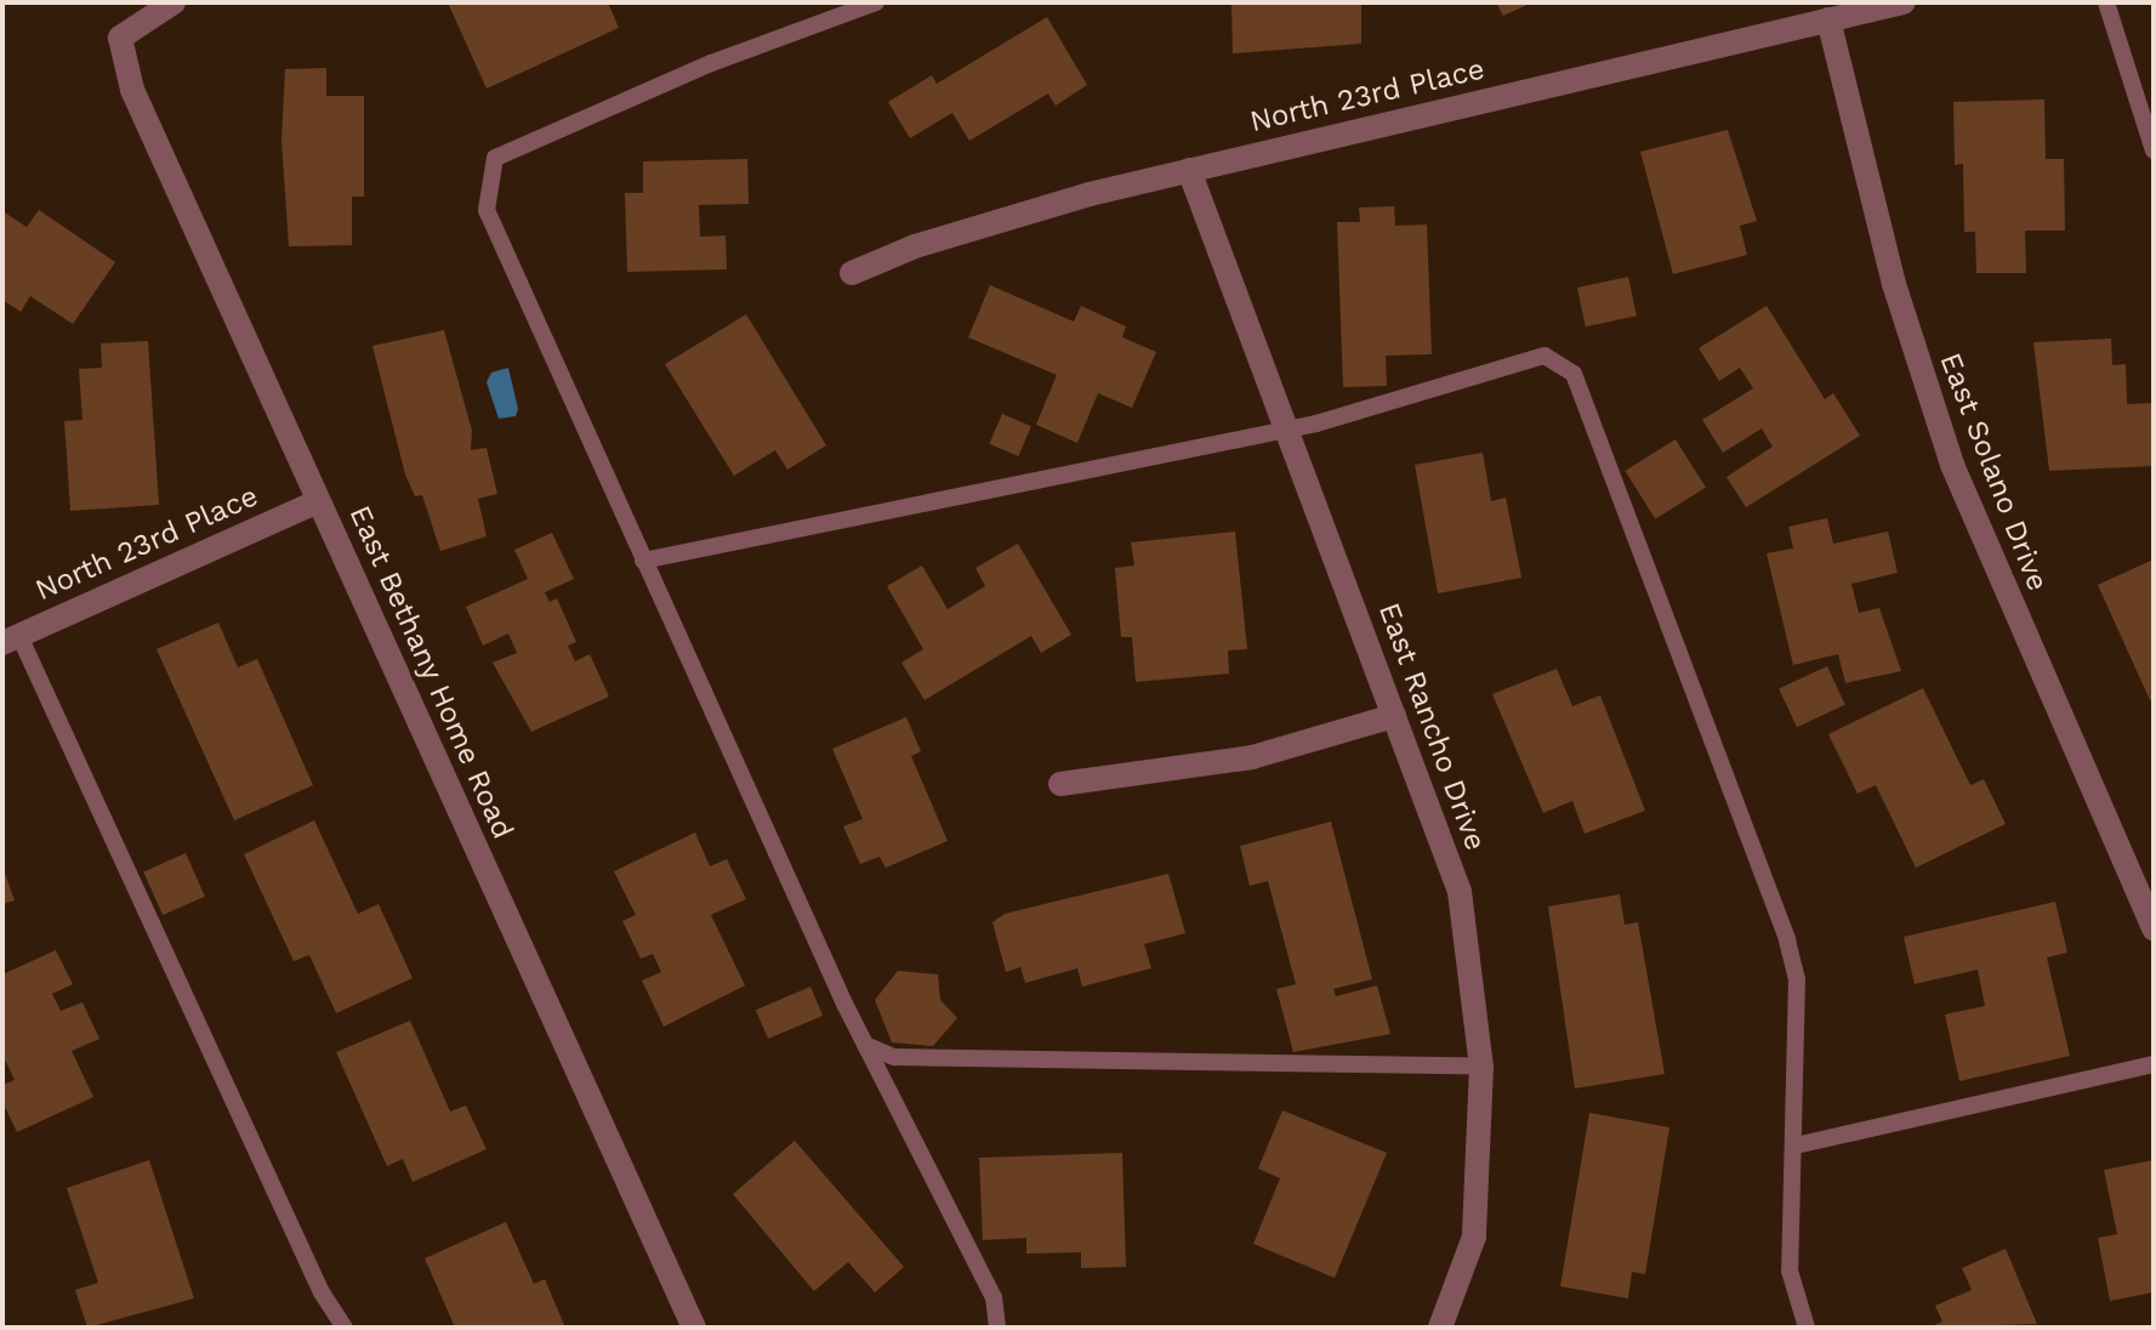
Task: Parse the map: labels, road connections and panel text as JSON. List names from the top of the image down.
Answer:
{
  "streets": {
    "street": [
      "North 23rd Place",
      "East Solano Drive",
      "East Bethany Home Road",
      "East Rancho Drive"
    ]
  },
  "crossings": [
    ["North 23rd Place", "East Solano Drive"],
    ["North 23rd Place", "East Bethany Home Road"],
    ["North 23rd Place", "East Rancho Drive"]
  ]
}
